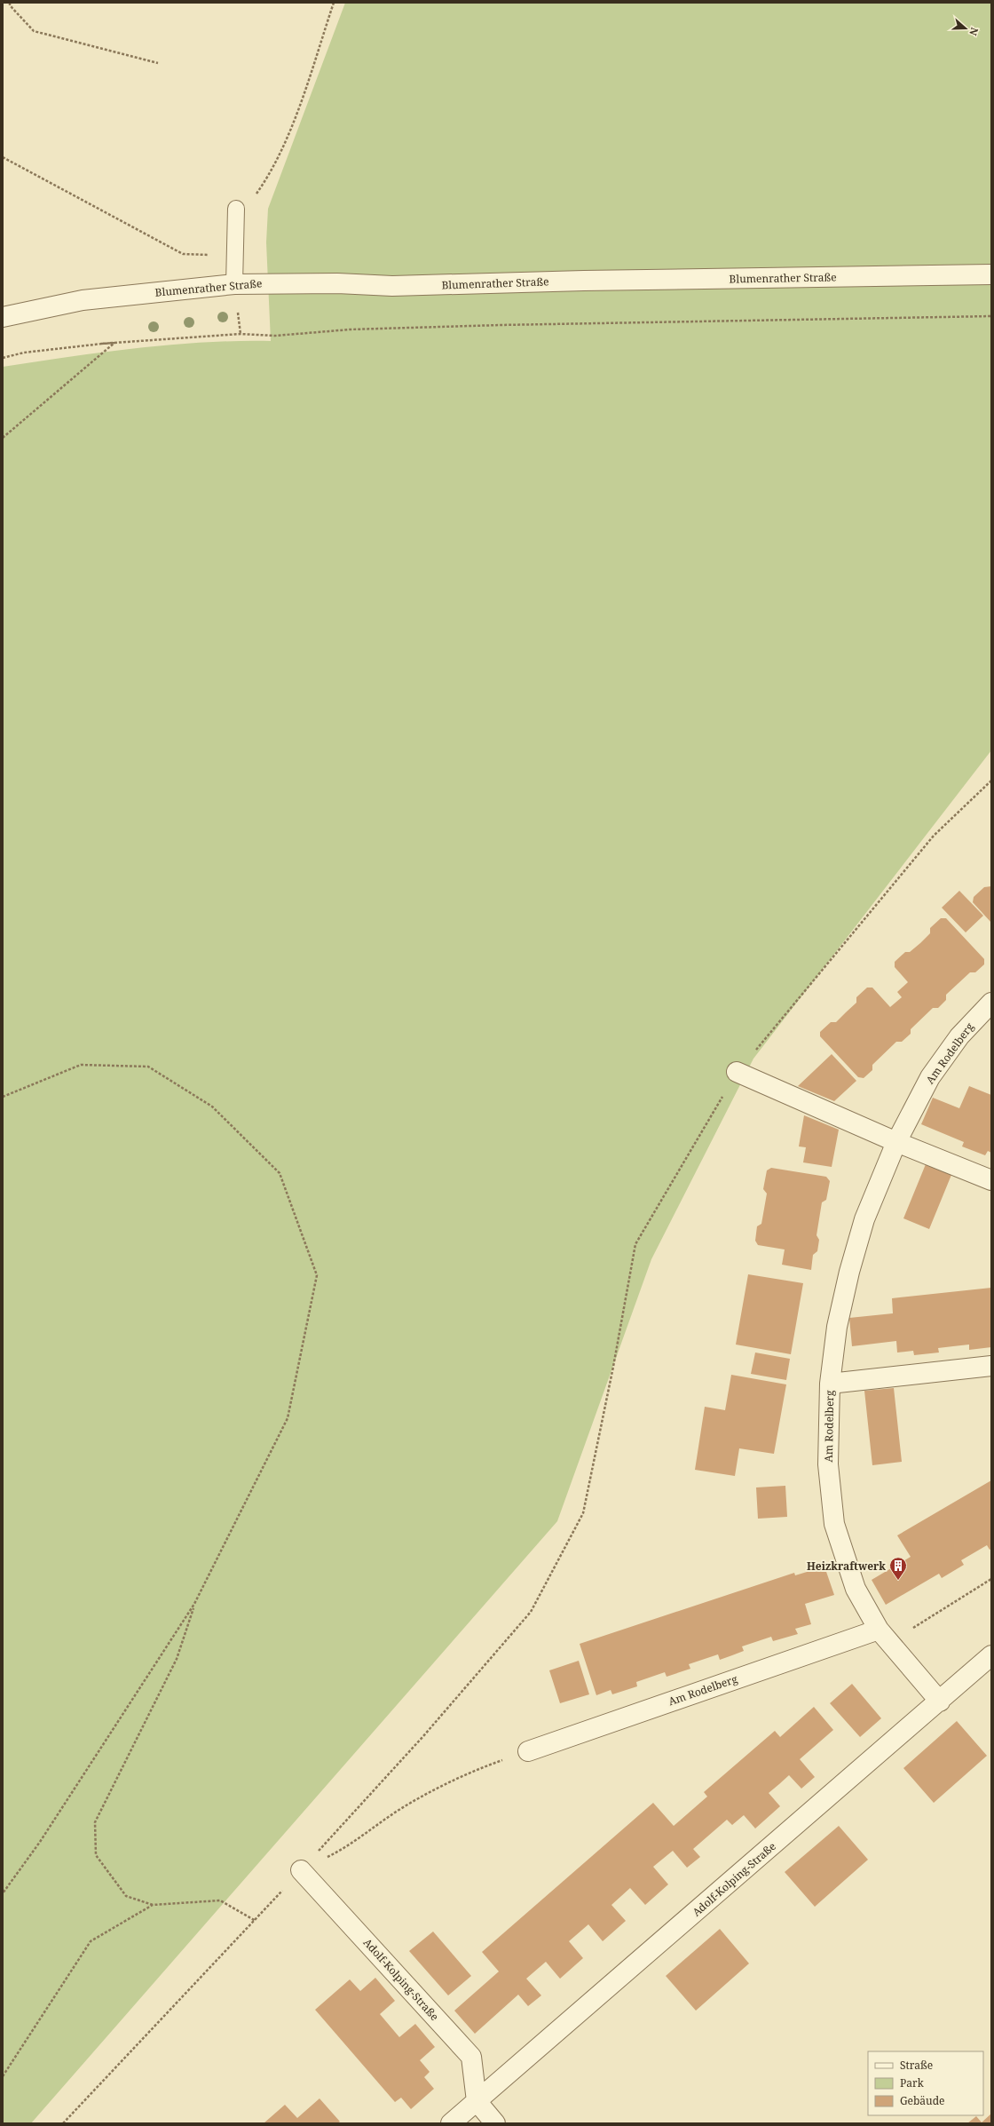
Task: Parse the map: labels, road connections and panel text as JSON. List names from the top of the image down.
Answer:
{
  "streets": {
    "street": ["Blumenrather Straße", "Am Rodelberg", "Adolf-Kolping-Straße"]
  },
  "crossings": [
    ["Am Rodelberg", "Adolf-Kolping-Straße"]
  ],
  "places": {
    "building": ["Heizkraftwerk"]
  },
  "legend": ["Straße", "Park", "Gebäude"],
  "north": "right"
}
